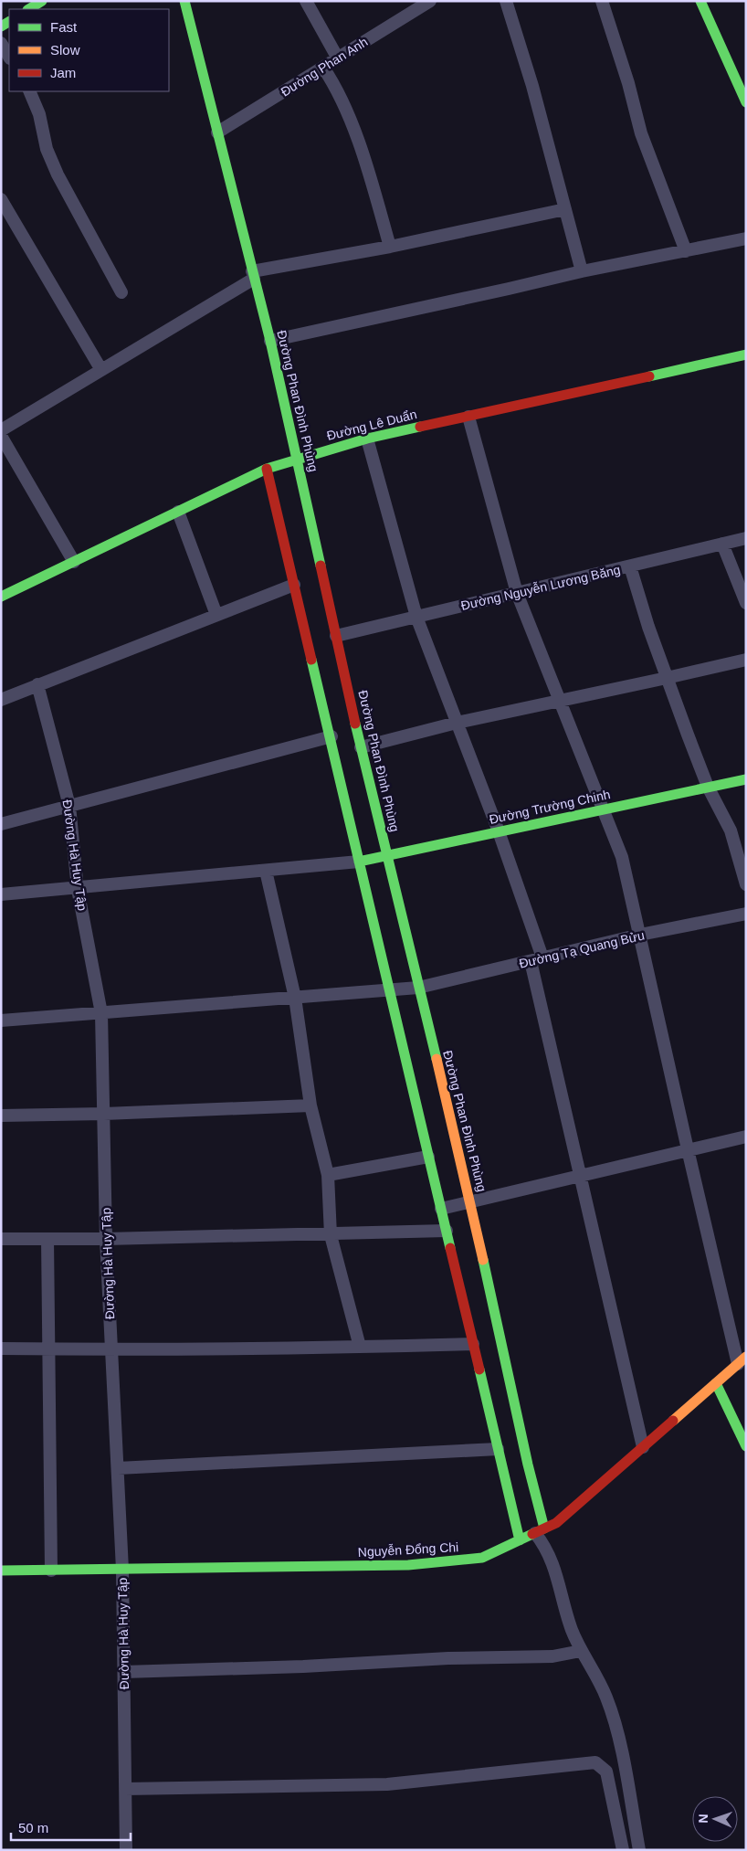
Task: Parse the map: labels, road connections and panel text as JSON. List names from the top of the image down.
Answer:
{
  "streets": {
    "main road": [
      "Đường Phan Đình Phùng",
      "Đường Lê Duẩn",
      "Đường Trường Chinh",
      "Nguyễn Đổng Chi"
    ],
    "street": [
      "Đường Phan Anh",
      "Đường Nguyễn Lương Băng",
      "Đường Hà Huy Tập",
      "Đường Tạ Quang Bửu"
    ]
  },
  "crossings": [
    ["Đường Phan Anh", "Đường Phan Đình Phùng"],
    ["Đường Phan Đình Phùng", "Đường Lê Duẩn"],
    ["Đường Phan Đình Phùng", "Đường Nguyễn Lương Băng"],
    ["Đường Phan Đình Phùng", "Đường Trường Chinh"],
    ["Đường Phan Đình Phùng", "Đường Tạ Quang Bửu"],
    ["Đường Phan Đình Phùng", "Nguyễn Đổng Chi"],
    ["Đường Hà Huy Tập", "Đường Tạ Quang Bửu"],
    ["Đường Hà Huy Tập", "Nguyễn Đổng Chi"]
  ],
  "legend": ["Fast", "Slow", "Jam"],
  "scale_bar": "50 m",
  "north": "left"
}
